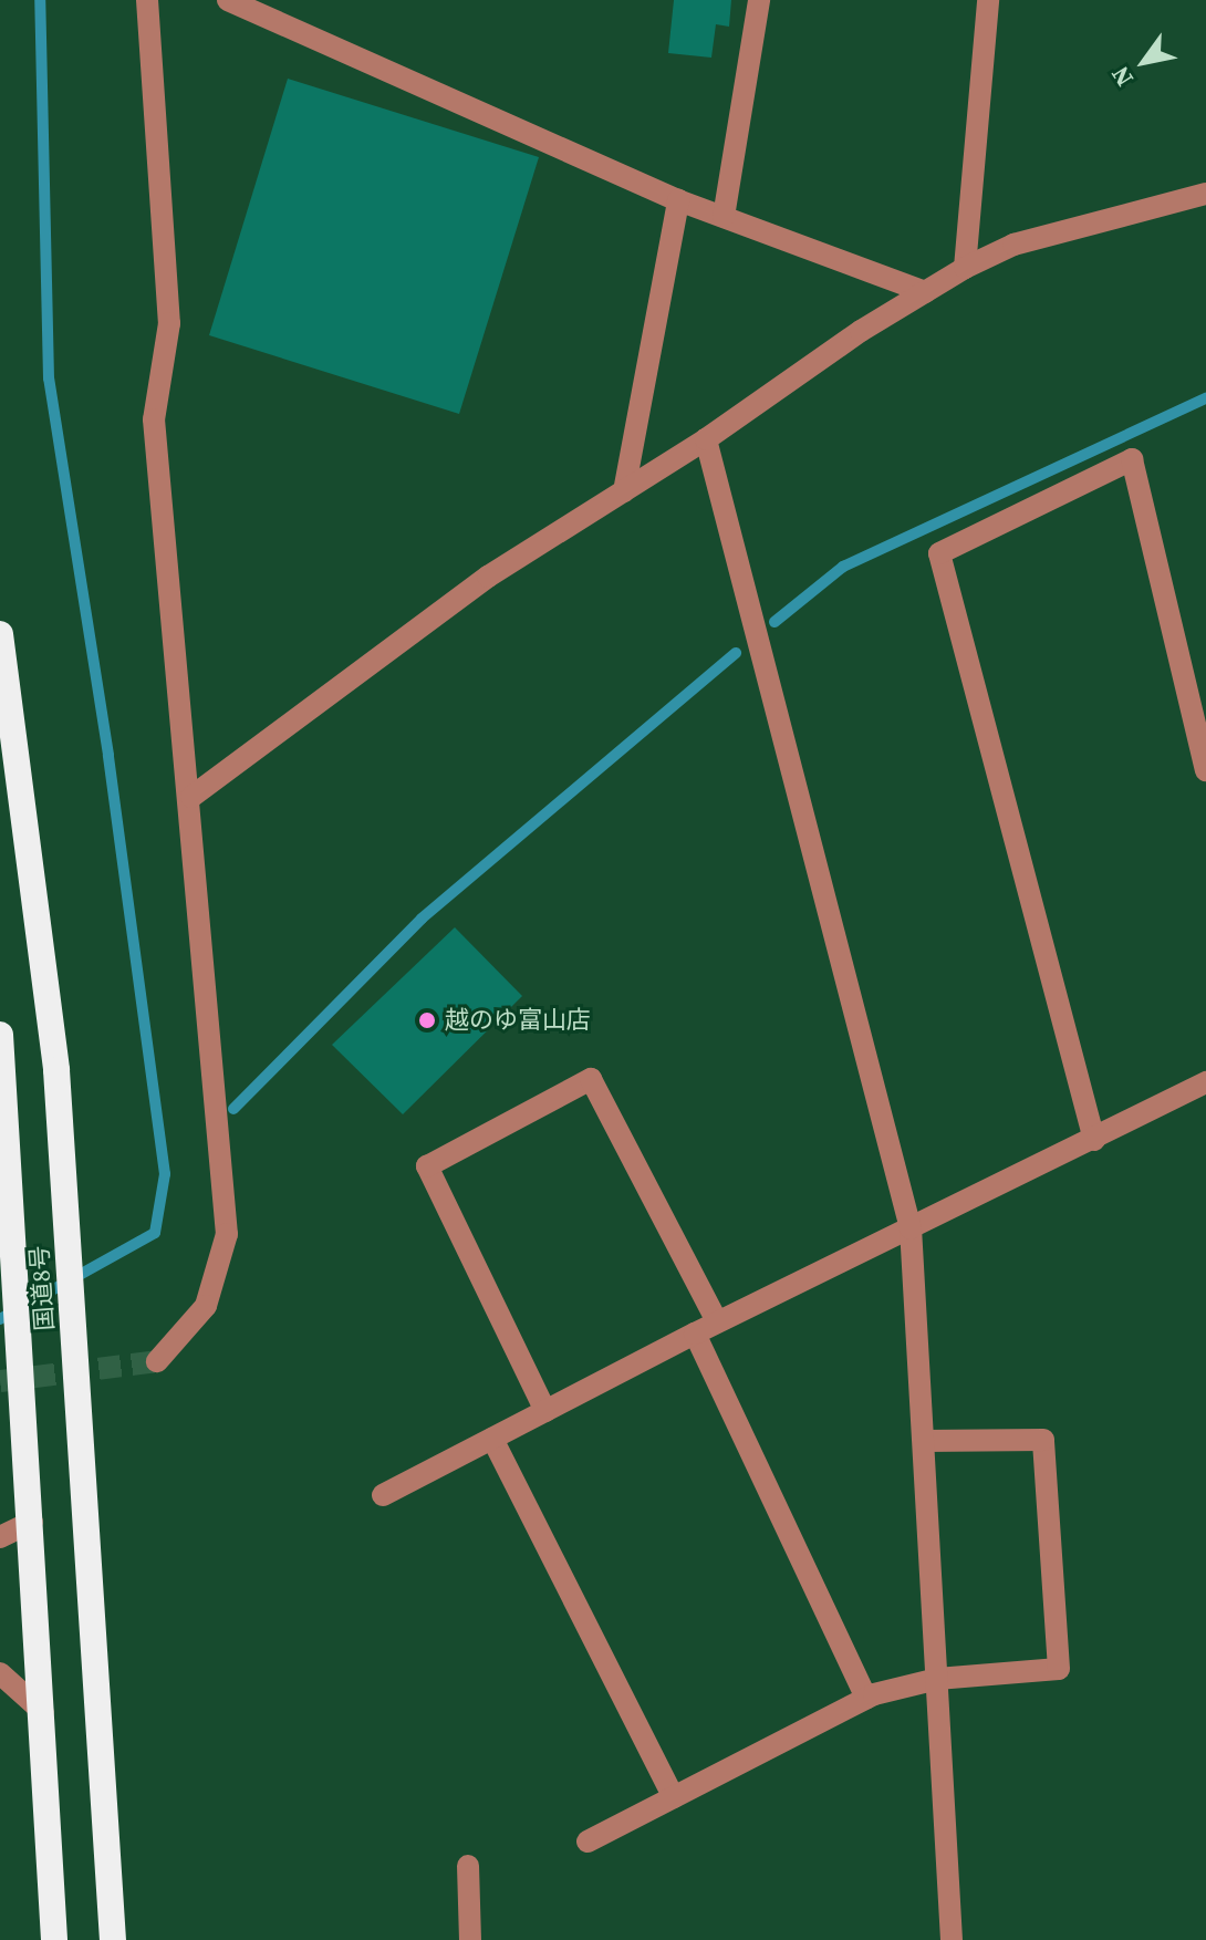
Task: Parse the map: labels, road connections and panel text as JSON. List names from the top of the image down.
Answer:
{
  "streets": {
    "highway": ["国道8号"]
  },
  "places": ["越のゆ富山店"],
  "north": "bottom left"
}
